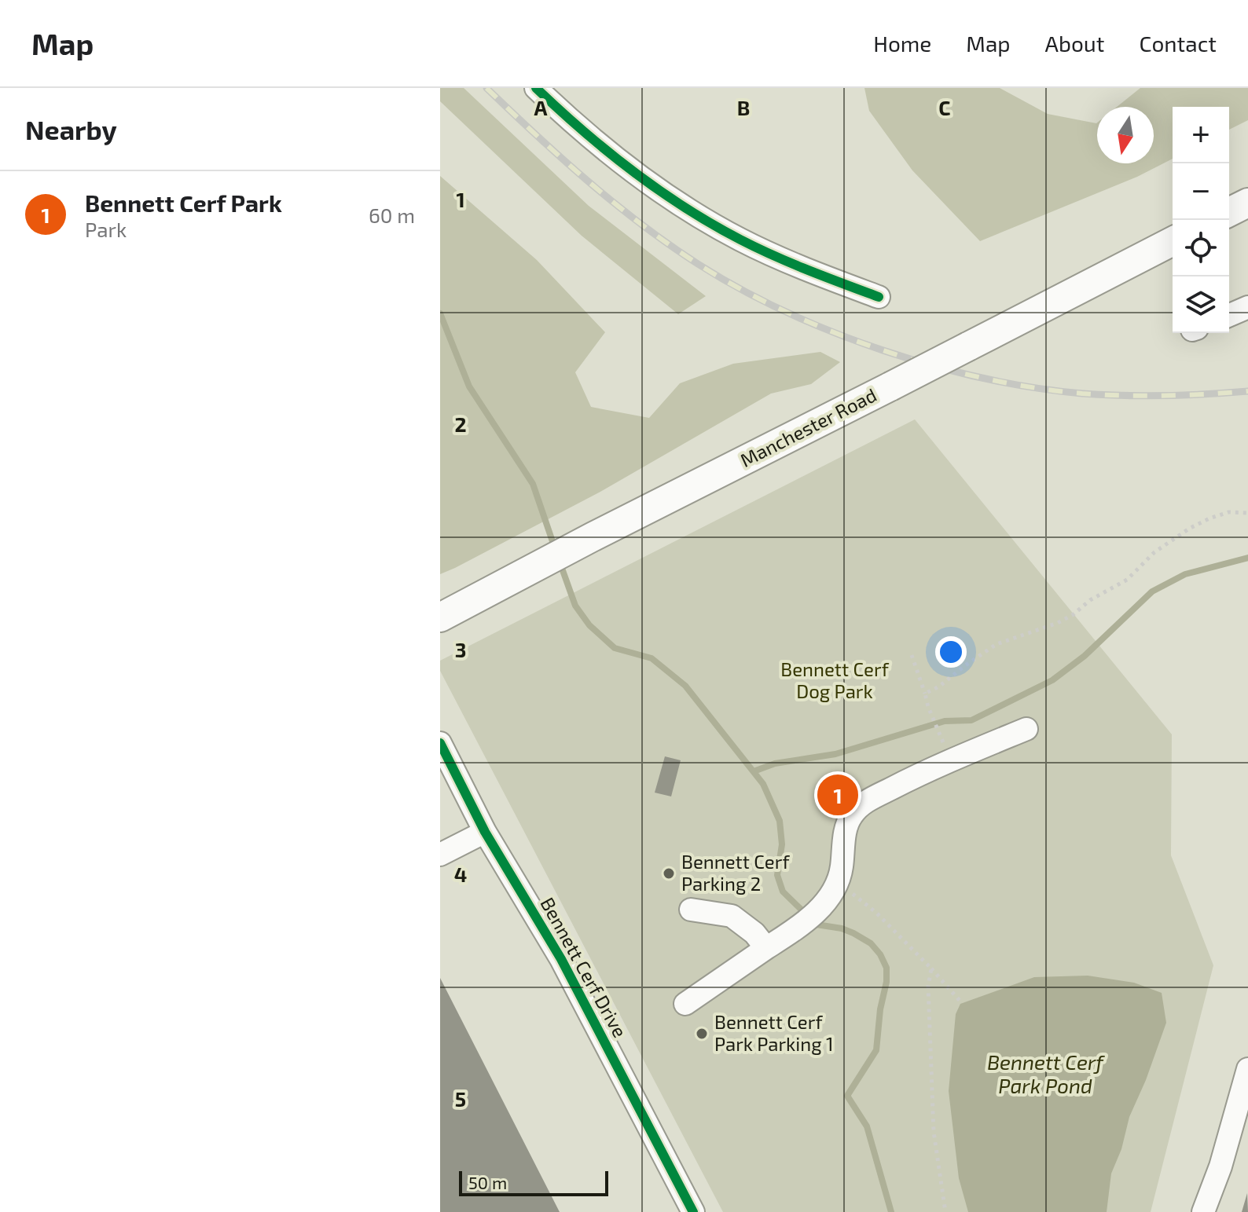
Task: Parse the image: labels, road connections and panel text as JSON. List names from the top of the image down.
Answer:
{
  "streets": {
    "main road": ["Manchester Road"],
    "street": ["Bennett Cerf Drive"]
  },
  "water": ["Bennett Cerf Park Pond"],
  "parks": ["Bennett Cerf Dog Park"],
  "places": ["Bennett Cerf Parking 2", "Bennett Cerf Park Parking 1"],
  "scale_bar": "50 m",
  "north": "bottom",
  "page": {
    "header": "Map",
    "nav": [
      "Home",
      "Map",
      "About",
      "Contact"
    ],
    "heading": "Nearby",
    "map_buttons": ["+", "−"],
    "list": [
      {
        "mark": "1",
        "name": "Bennett Cerf Park",
        "note": "Park",
        "value": "60 m"
      }
    ],
    "pins": "1",
    "scale": "50 m"
  },
  "grid": {
    "columns": ["A", "B", "C"],
    "rows": [
      "1",
      "2",
      "3",
      "4",
      "5"
    ]
  }
}
